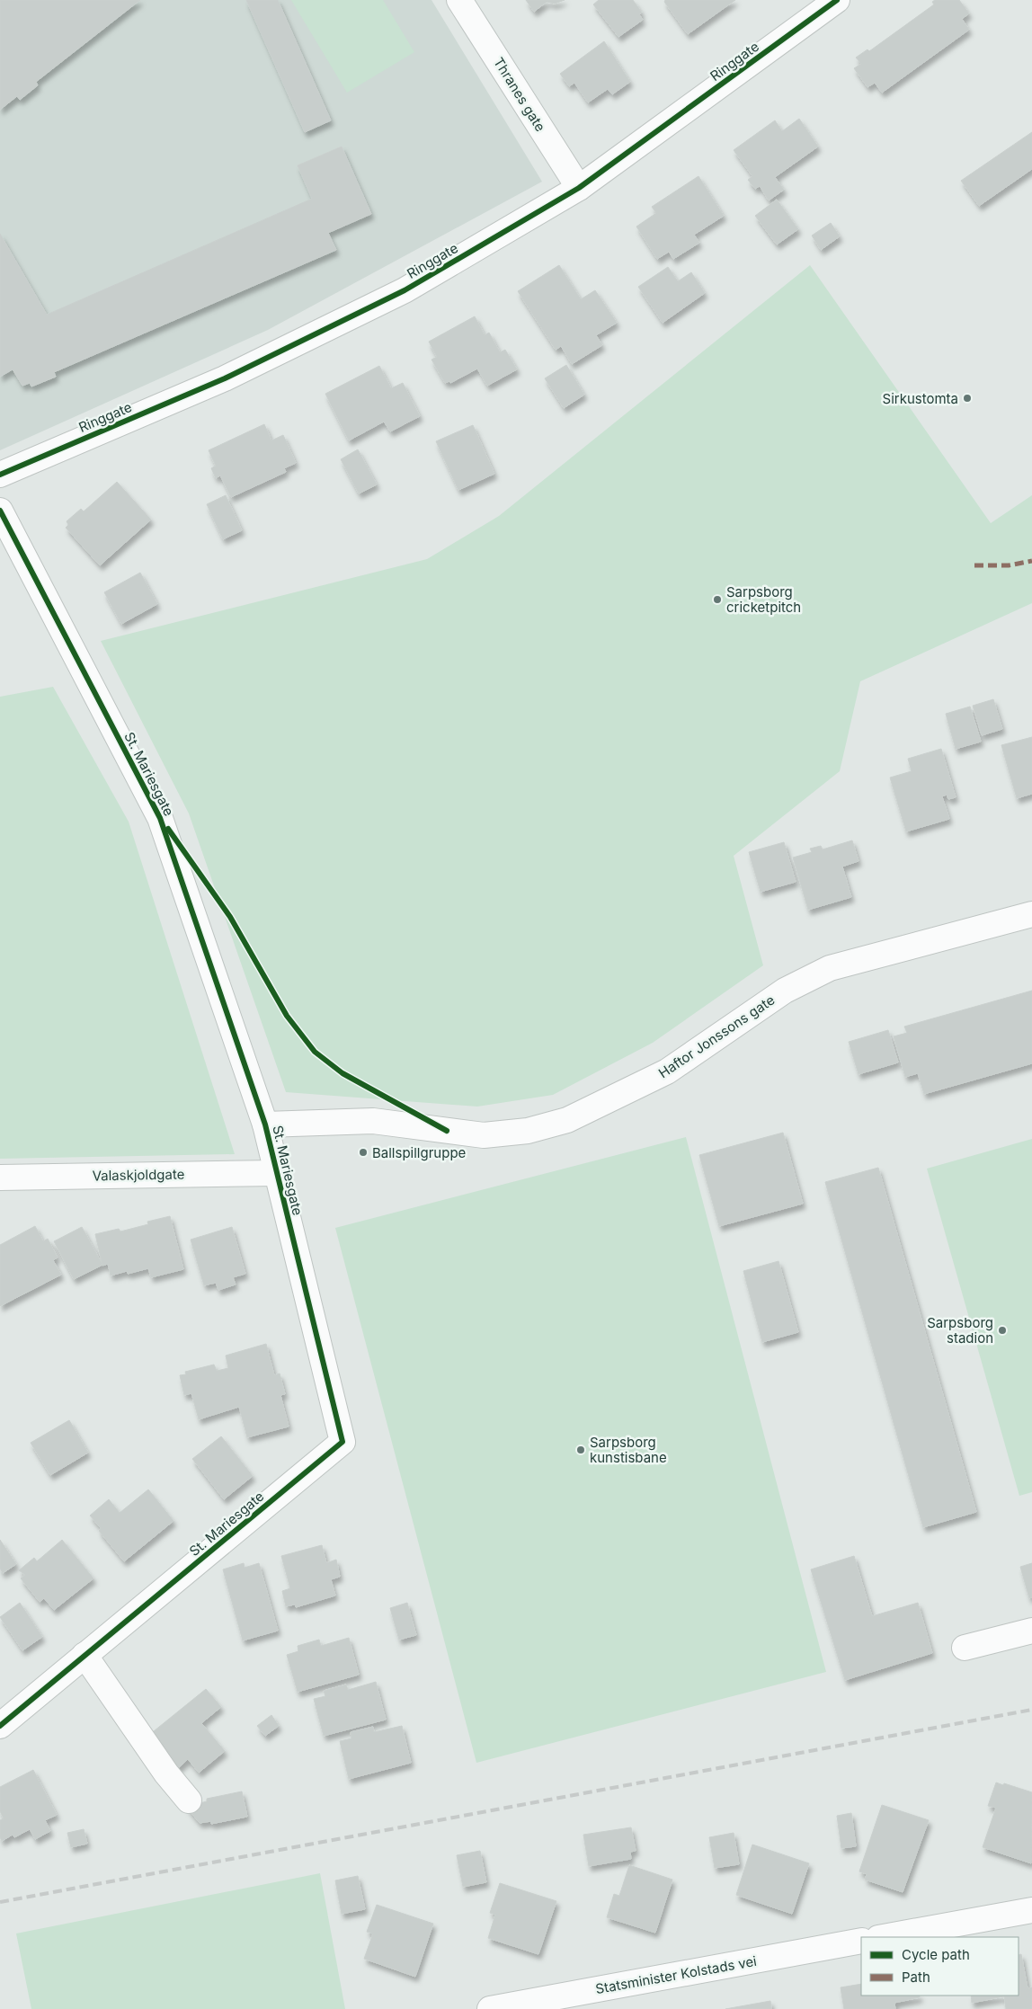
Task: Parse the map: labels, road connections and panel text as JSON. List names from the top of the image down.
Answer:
{
  "streets": {
    "street": [
      "Ringgate",
      "Thranes gate",
      "St. Mariesgate",
      "Haftor Jonssons gate",
      "Valaskjoldgate",
      "Statsminister Kolstads vei"
    ]
  },
  "crossings": [
    ["Ringgate", "Thranes gate"],
    ["St. Mariesgate", "Haftor Jonssons gate"],
    ["St. Mariesgate", "Valaskjoldgate"]
  ],
  "places": [
    "Sirkustomta",
    "Sarpsborg cricketpitch",
    "Ballspillgruppe",
    "Sarpsborg stadion",
    "Sarpsborg kunstisbane"
  ],
  "legend": ["Cycle path", "Path"]
}
